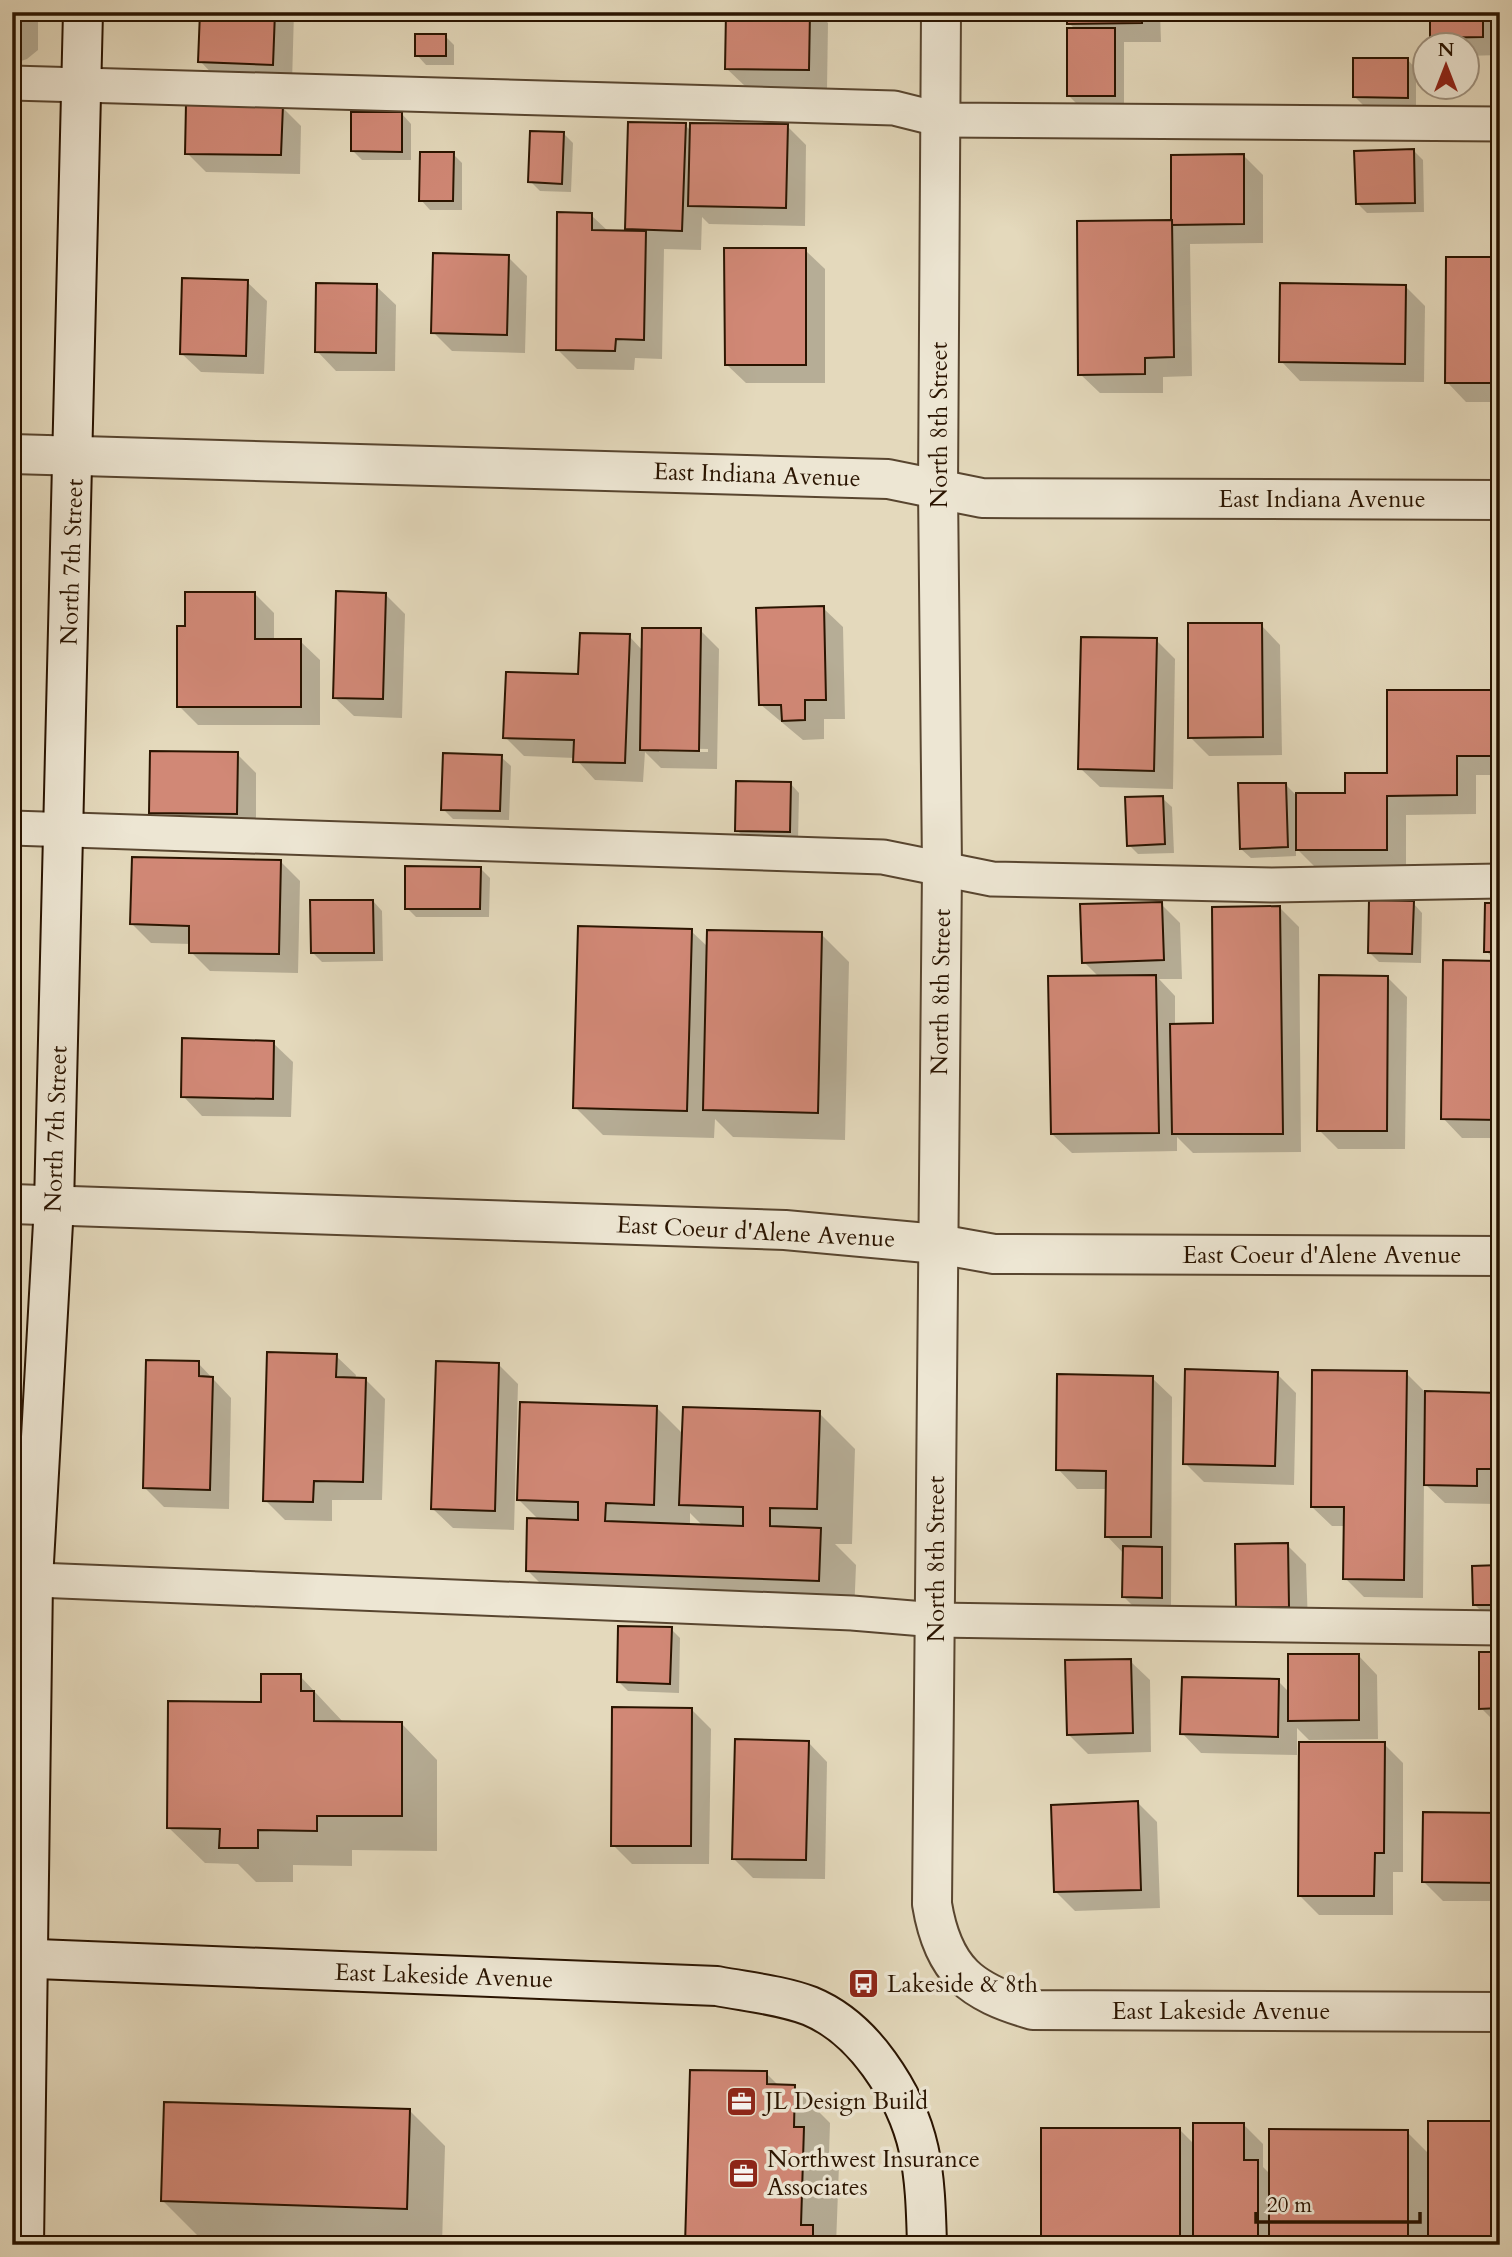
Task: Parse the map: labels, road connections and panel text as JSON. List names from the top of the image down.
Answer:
{
  "streets": {
    "street": [
      "North 8th Street",
      "East Indiana Avenue",
      "North 7th Street",
      "East Coeur d'Alene Avenue",
      "East Lakeside Avenue"
    ]
  },
  "crossings": [
    ["North 8th Street", "East Indiana Avenue"],
    ["North 8th Street", "East Coeur d'Alene Avenue"],
    ["North 8th Street", "East Lakeside Avenue"],
    ["East Indiana Avenue", "North 7th Street"],
    ["North 7th Street", "East Coeur d'Alene Avenue"],
    ["North 7th Street", "East Lakeside Avenue"]
  ],
  "places": {
    "bus stop": ["Lakeside & 8th"],
    "office": ["JL Design Build", "Northwest Insurance Associates"]
  },
  "scale_bar": "20 m",
  "north": "top"
}
